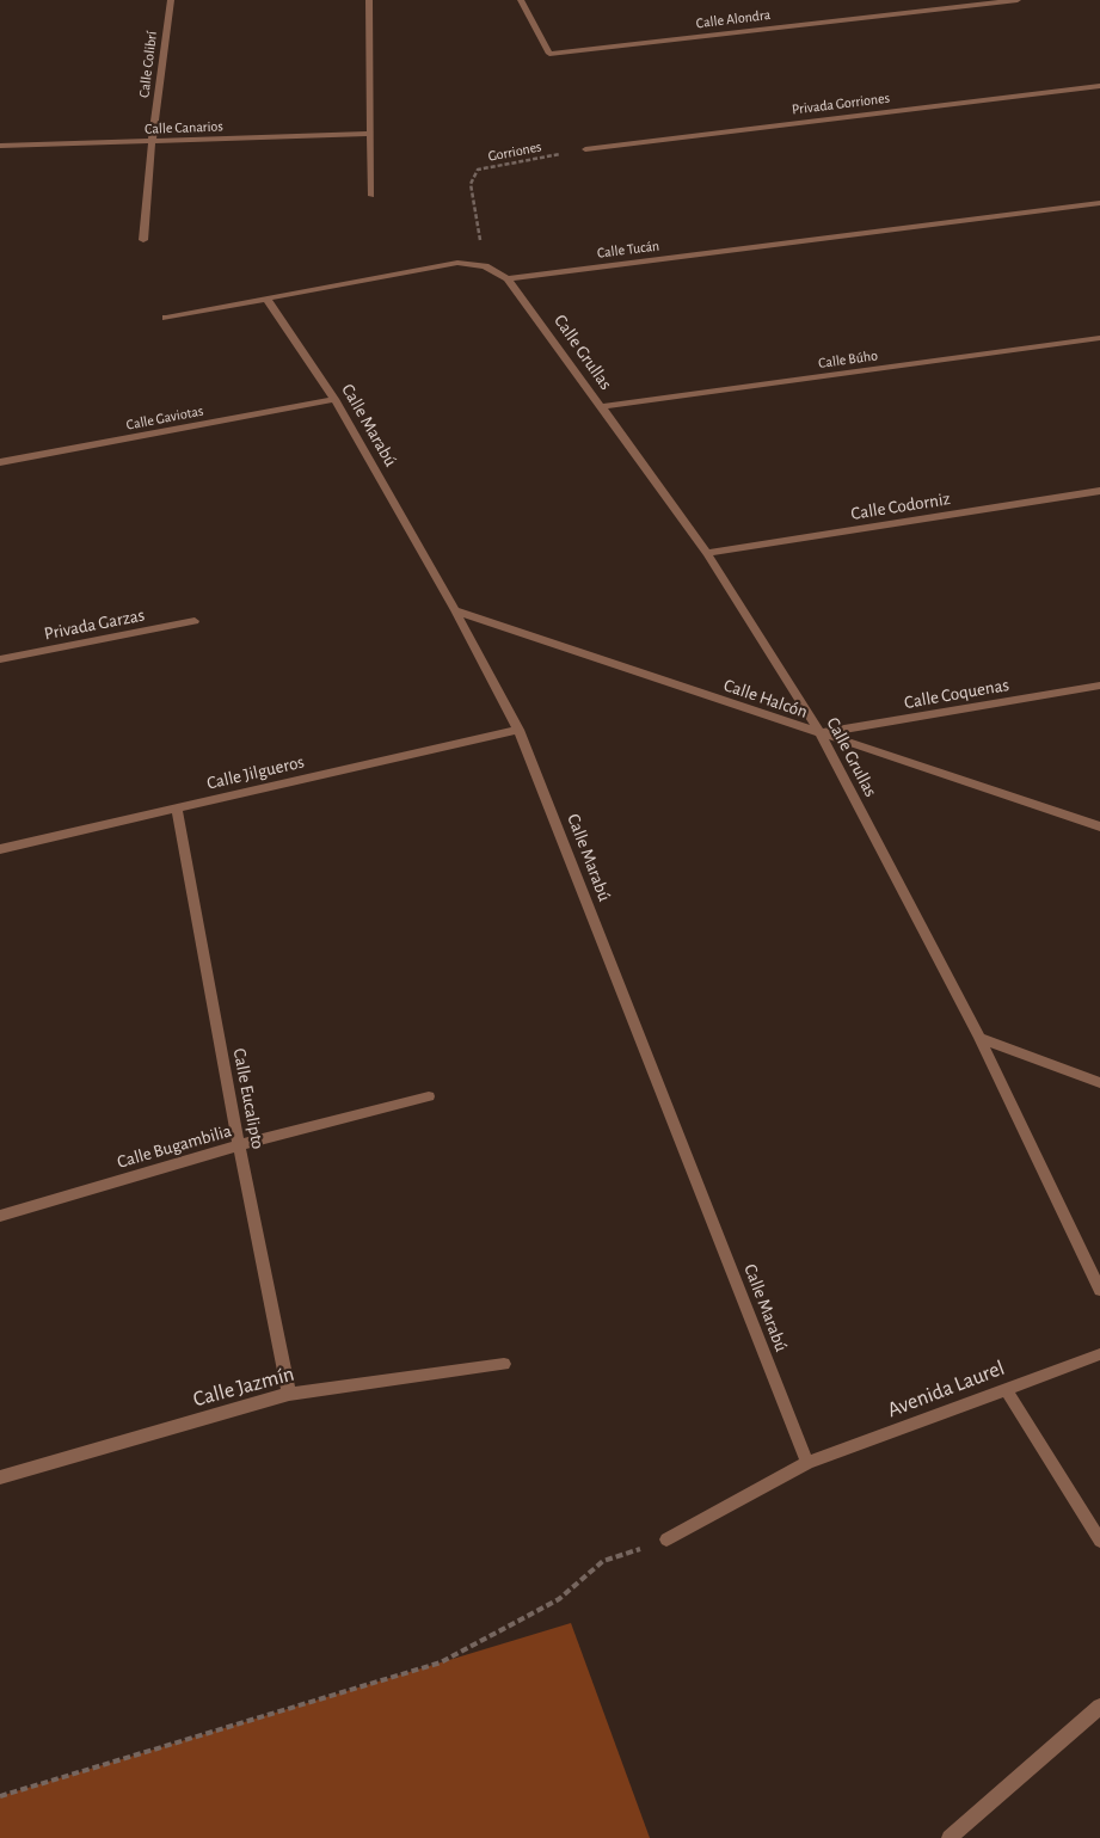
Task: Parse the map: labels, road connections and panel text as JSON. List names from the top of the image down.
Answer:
{
  "streets": {
    "street": [
      "Calle Alondra",
      "Calle Colibrí",
      "Privada Gorriones",
      "Calle Canarios",
      "Calle Tucán",
      "Calle Grullas",
      "Calle Búho",
      "Calle Gaviotas",
      "Calle Marabú",
      "Calle Codorniz",
      "Privada Garzas",
      "Calle Coquenas",
      "Calle Halcón",
      "Calle Jilgueros",
      "Calle Eucalipto",
      "Calle Bugambilia",
      "Calle Jazmín",
      "Avenida Laurel"
    ],
    "path": ["Gorriones"]
  },
  "crossings": [
    ["Calle Colibrí", "Calle Canarios"],
    ["Privada Gorriones", "Gorriones"],
    ["Calle Tucán", "Calle Grullas"],
    ["Calle Grullas", "Calle Búho"],
    ["Calle Grullas", "Calle Codorniz"],
    ["Calle Grullas", "Calle Coquenas"],
    ["Calle Grullas", "Calle Halcón"],
    ["Calle Gaviotas", "Calle Marabú"],
    ["Calle Marabú", "Calle Halcón"],
    ["Calle Marabú", "Calle Jilgueros"],
    ["Calle Marabú", "Avenida Laurel"],
    ["Calle Coquenas", "Calle Halcón"],
    ["Calle Jilgueros", "Calle Eucalipto"],
    ["Calle Eucalipto", "Calle Bugambilia"],
    ["Calle Eucalipto", "Calle Jazmín"]
  ]
}
